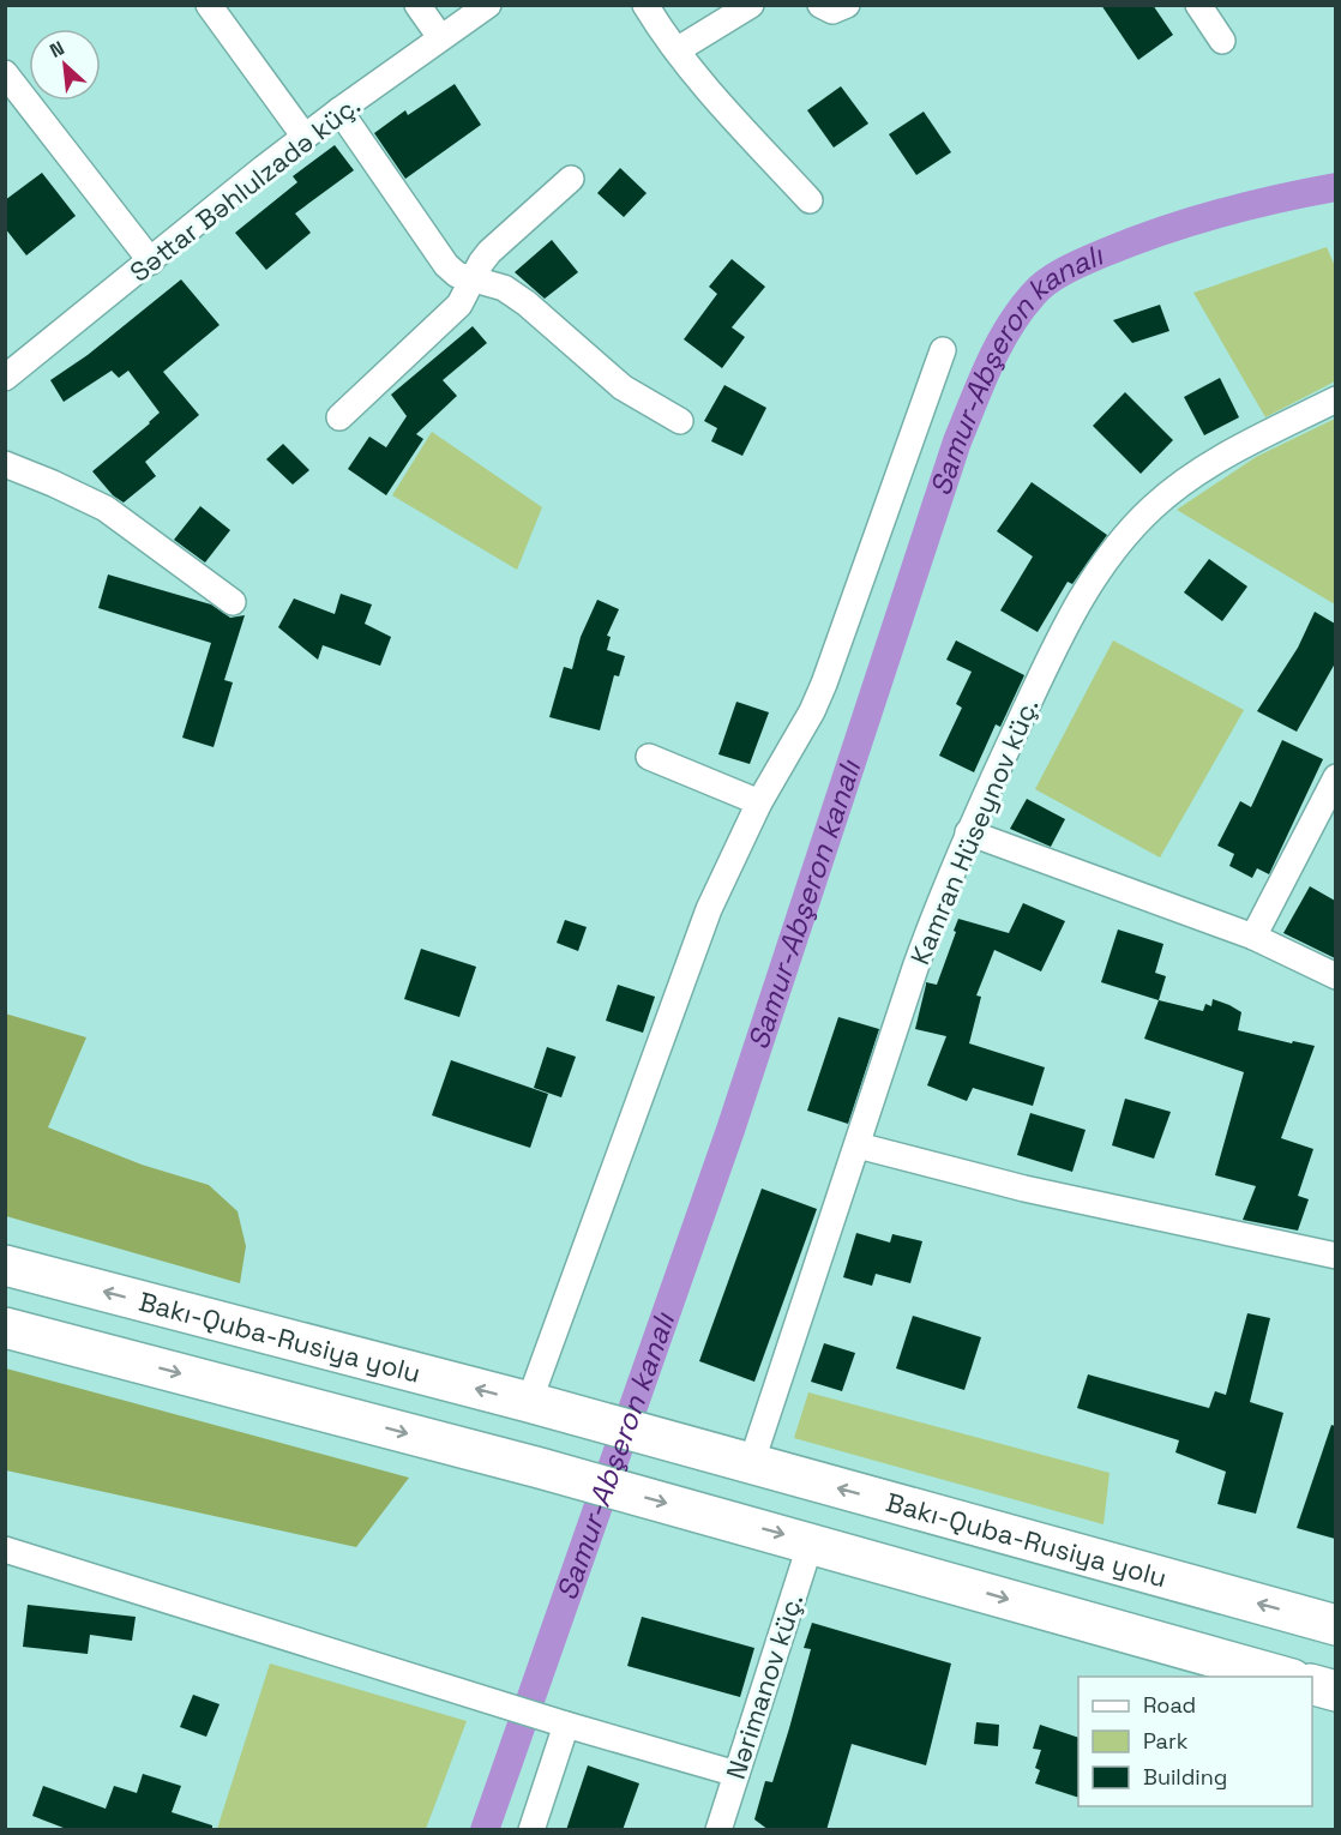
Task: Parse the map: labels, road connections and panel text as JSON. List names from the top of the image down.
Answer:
{
  "streets": {
    "highway": ["Bakı-Quba-Rusiya yolu"],
    "street": ["Səttar Bəhlulzadə küç.", "Kamran Hüseynov küç.", "Nərimanov küç."]
  },
  "crossings": [
    ["Kamran Hüseynov küç.", "Bakı-Quba-Rusiya yolu"]
  ],
  "water": ["Samur-Abşeron kanalı"],
  "legend": ["Road", "Park", "Building"],
  "north": "top left"
}
